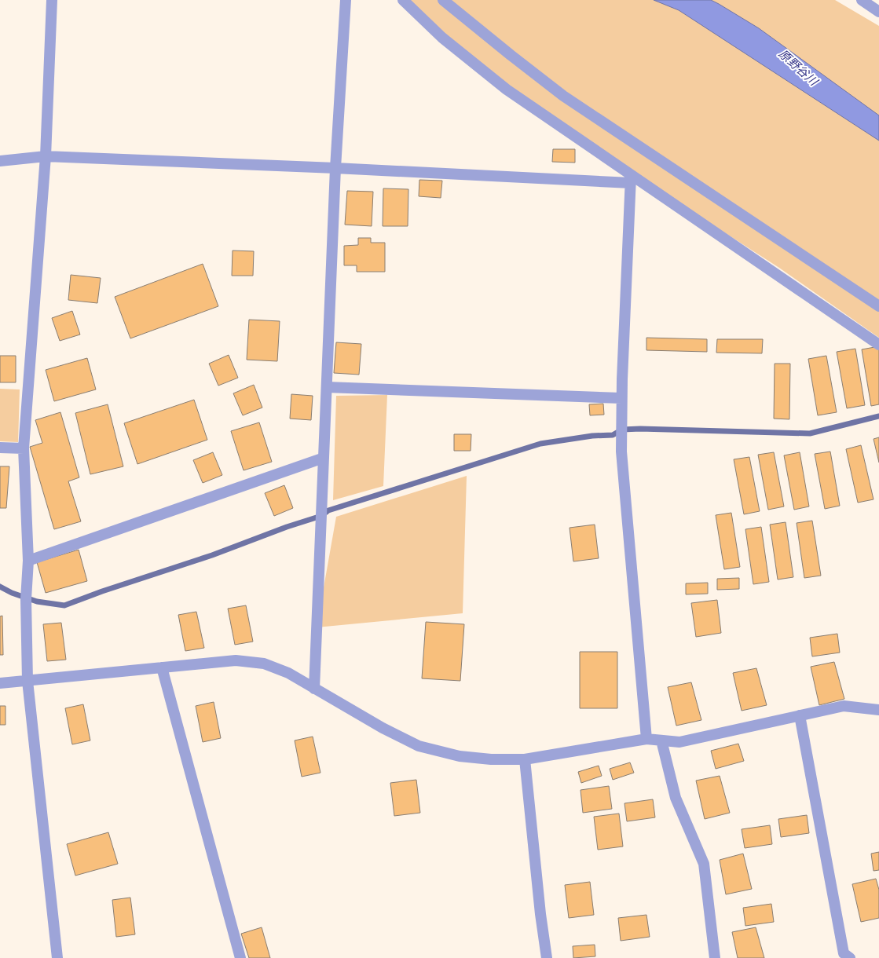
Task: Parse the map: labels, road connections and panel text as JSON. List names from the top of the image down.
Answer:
{
  "water": ["原野谷川"]
}
